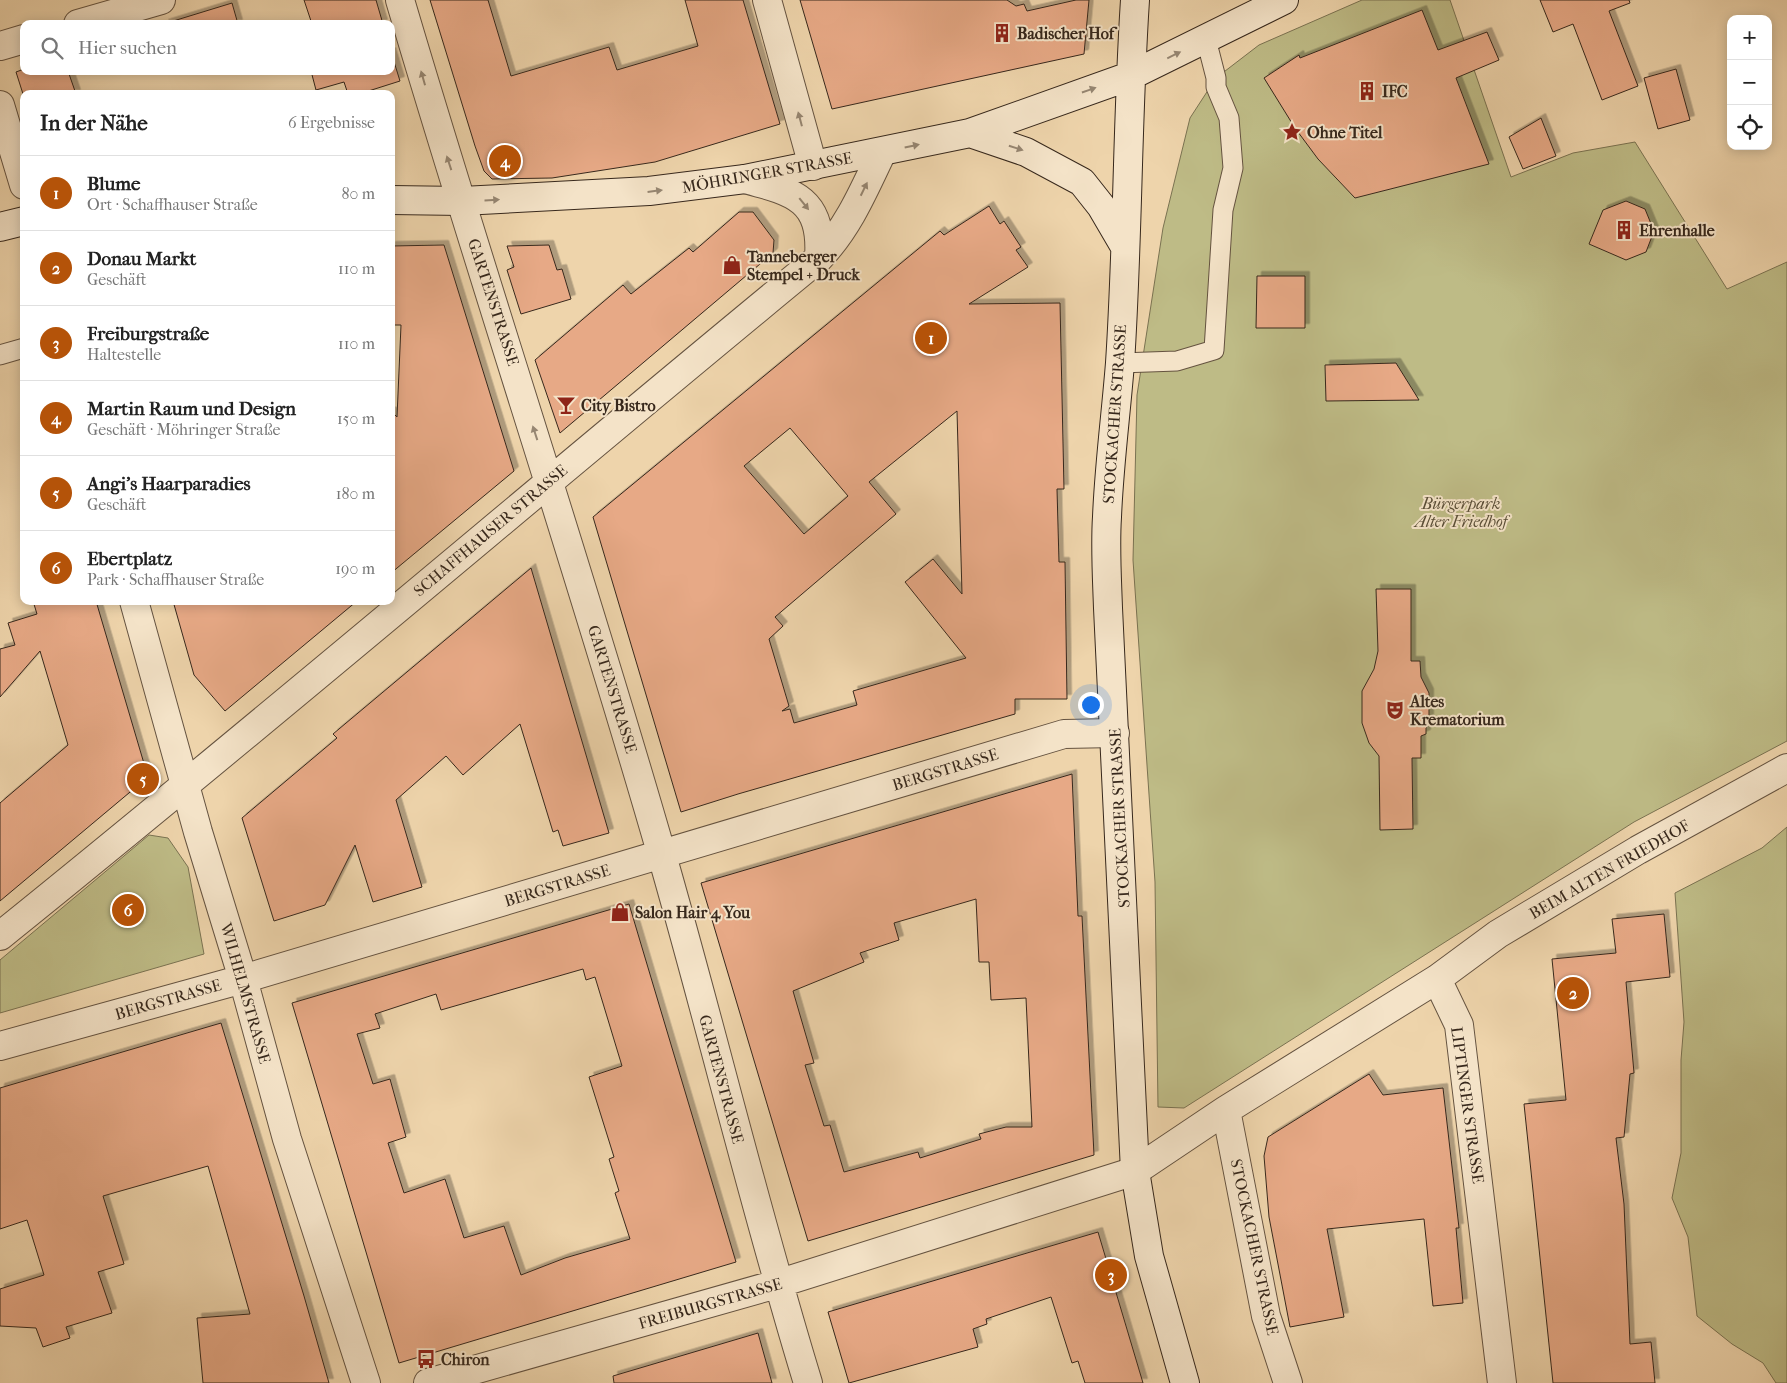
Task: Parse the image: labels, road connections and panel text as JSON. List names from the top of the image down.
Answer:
{
  "streets": {
    "street": [
      "MÖHRINGER STRASSE",
      "GARTENSTRASSE",
      "STOCKACHER STRASSE",
      "SCHAFFHAUSER STRASSE",
      "BERGSTRASSE",
      "BEIM ALTEN FRIEDHOF",
      "WILHELMSTRASSE",
      "LIPTINGER STRASSE",
      "FREIBURGSTRASSE"
    ]
  },
  "crossings": [
    ["MÖHRINGER STRASSE", "GARTENSTRASSE"],
    ["MÖHRINGER STRASSE", "STOCKACHER STRASSE"],
    ["MÖHRINGER STRASSE", "SCHAFFHAUSER STRASSE"],
    ["GARTENSTRASSE", "SCHAFFHAUSER STRASSE"],
    ["GARTENSTRASSE", "BERGSTRASSE"],
    ["GARTENSTRASSE", "FREIBURGSTRASSE"],
    ["STOCKACHER STRASSE", "BERGSTRASSE"],
    ["STOCKACHER STRASSE", "FREIBURGSTRASSE"],
    ["SCHAFFHAUSER STRASSE", "WILHELMSTRASSE"],
    ["BERGSTRASSE", "WILHELMSTRASSE"],
    ["BEIM ALTEN FRIEDHOF", "LIPTINGER STRASSE"]
  ],
  "one_way": ["MÖHRINGER STRASSE"],
  "parks": ["Bürgerpark Alter Friedhof"],
  "places": {
    "building": ["Badischer Hof", "IFC", "Ehrenhalle"],
    "place": ["Ohne Titel"],
    "shop": ["Tanneberger Stempel + Druck", "Salon Hair 4 You"],
    "bar": ["City Bistro"],
    "theatre": ["Altes Krematorium"],
    "bus stop": ["Chiron"]
  },
  "page": {
    "map_buttons": ["+", "−"],
    "search": "Hier suchen",
    "heading": ["In der Nähe", "6 Ergebnisse"],
    "pins": [
      "4",
      "1",
      "5",
      "6",
      "2",
      "3"
    ],
    "list": [
      {
        "mark": "1",
        "name": "Blume",
        "note": "Ort · Schaffhauser Straße",
        "value": "80 m"
      },
      {
        "mark": "2",
        "name": "Donau Markt",
        "note": "Geschäft",
        "value": "110 m"
      },
      {
        "mark": "3",
        "name": "Freiburgstraße",
        "note": "Haltestelle",
        "value": "110 m"
      },
      {
        "mark": "4",
        "name": "Martin Raum und Design",
        "note": "Geschäft · Möhringer Straße",
        "value": "150 m"
      },
      {
        "mark": "5",
        "name": "Angi's Haarparadies",
        "note": "Geschäft",
        "value": "180 m"
      },
      {
        "mark": "6",
        "name": "Ebertplatz",
        "note": "Park · Schaffhauser Straße",
        "value": "190 m"
      }
    ]
  }
}
